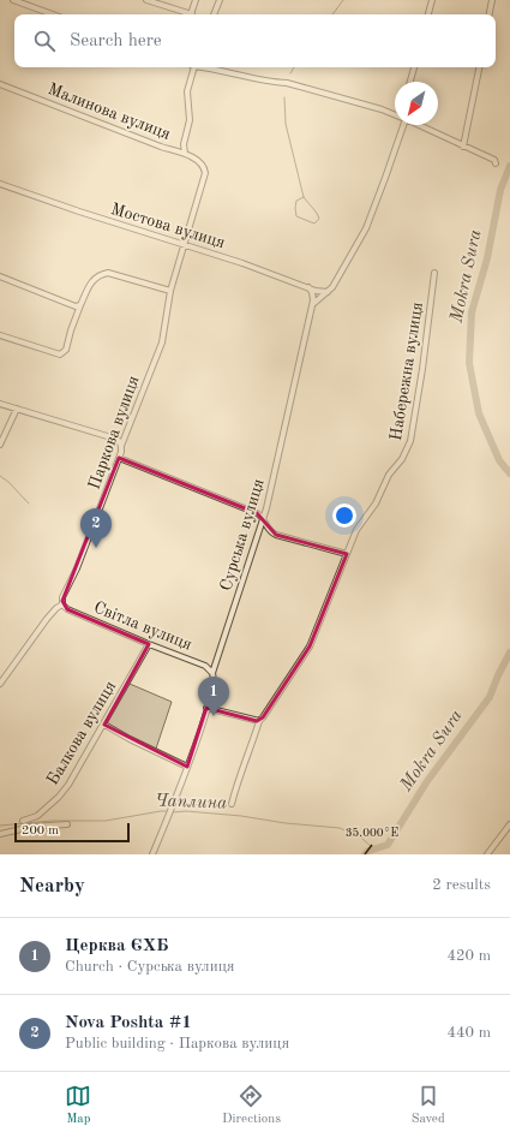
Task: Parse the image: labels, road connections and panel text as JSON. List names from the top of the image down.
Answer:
{
  "streets": {
    "street": [
      "Малинова вулиця",
      "Мостова вулиця",
      "Набережна вулиця",
      "Паркова вулиця",
      "Сурська вулиця",
      "Світла вулиця",
      "Балкова вулиця"
    ]
  },
  "crossings": [
    ["Малинова вулиця", "Паркова вулиця"],
    ["Мостова вулиця", "Паркова вулиця"],
    ["Мостова вулиця", "Сурська вулиця"],
    ["Паркова вулиця", "Світла вулиця"],
    ["Сурська вулиця", "Світла вулиця"],
    ["Світла вулиця", "Балкова вулиця"]
  ],
  "water": ["Mokra Sura", "Чаплина"],
  "scale_bar": "200 m",
  "north": "bottom left",
  "page": {
    "search": "Search here",
    "pins": ["2", "1"],
    "scale": "200 m",
    "heading": ["Nearby", "2 results"],
    "list": [
      {
        "mark": "1",
        "name": "Церква ЄХБ",
        "note": "Church · Сурська вулиця",
        "value": "420 m"
      },
      {
        "mark": "2",
        "name": "Nova Poshta #1",
        "note": "Public building · Паркова вулиця",
        "value": "440 m"
      }
    ],
    "nav": ["Map", "Directions", "Saved"]
  },
  "coordinates": ["35.000°E"]
}
